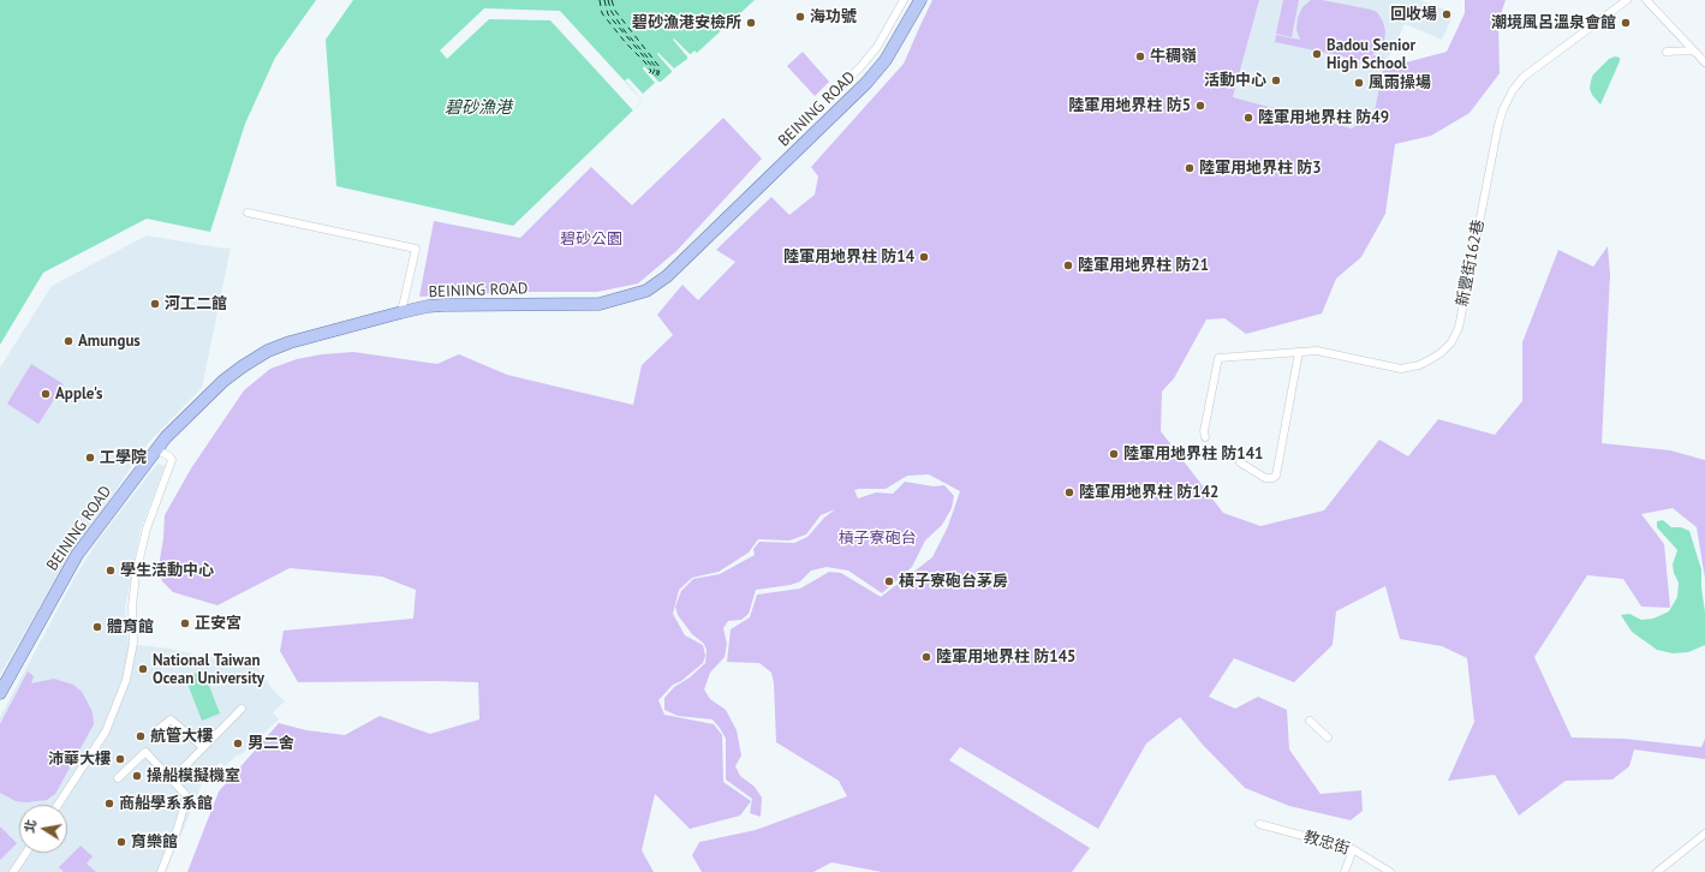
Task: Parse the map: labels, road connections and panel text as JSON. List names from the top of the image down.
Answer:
{
  "streets": {
    "main road": ["BEINING ROAD"],
    "street": ["新豐街162巷", "教忠街"]
  },
  "water": ["碧砂漁港"],
  "parks": ["碧砂公園", "槓子寮砲台"],
  "places": [
    "回收場",
    "海功號",
    "碧砂漁港安檢所",
    "潮境風呂溫泉會館",
    "Badou Senior High School",
    "牛稠嶺",
    "活動中心",
    "風雨操場",
    "陸軍用地界柱 防5",
    "陸軍用地界柱 防49",
    "陸軍用地界柱 防3",
    "陸軍用地界柱 防14",
    "陸軍用地界柱 防21",
    "河工二館",
    "Amungus",
    "Apple's",
    "陸軍用地界柱 防141",
    "工學院",
    "陸軍用地界柱 防142",
    "學生活動中心",
    "槓子寮砲台茅房",
    "正安宮",
    "體育館",
    "陸軍用地界柱 防145",
    "National Taiwan Ocean University",
    "航管大樓",
    "男二舍",
    "沛華大樓",
    "操船模擬機室",
    "商船學系系館",
    "育樂館"
  ],
  "north": "left"
}
